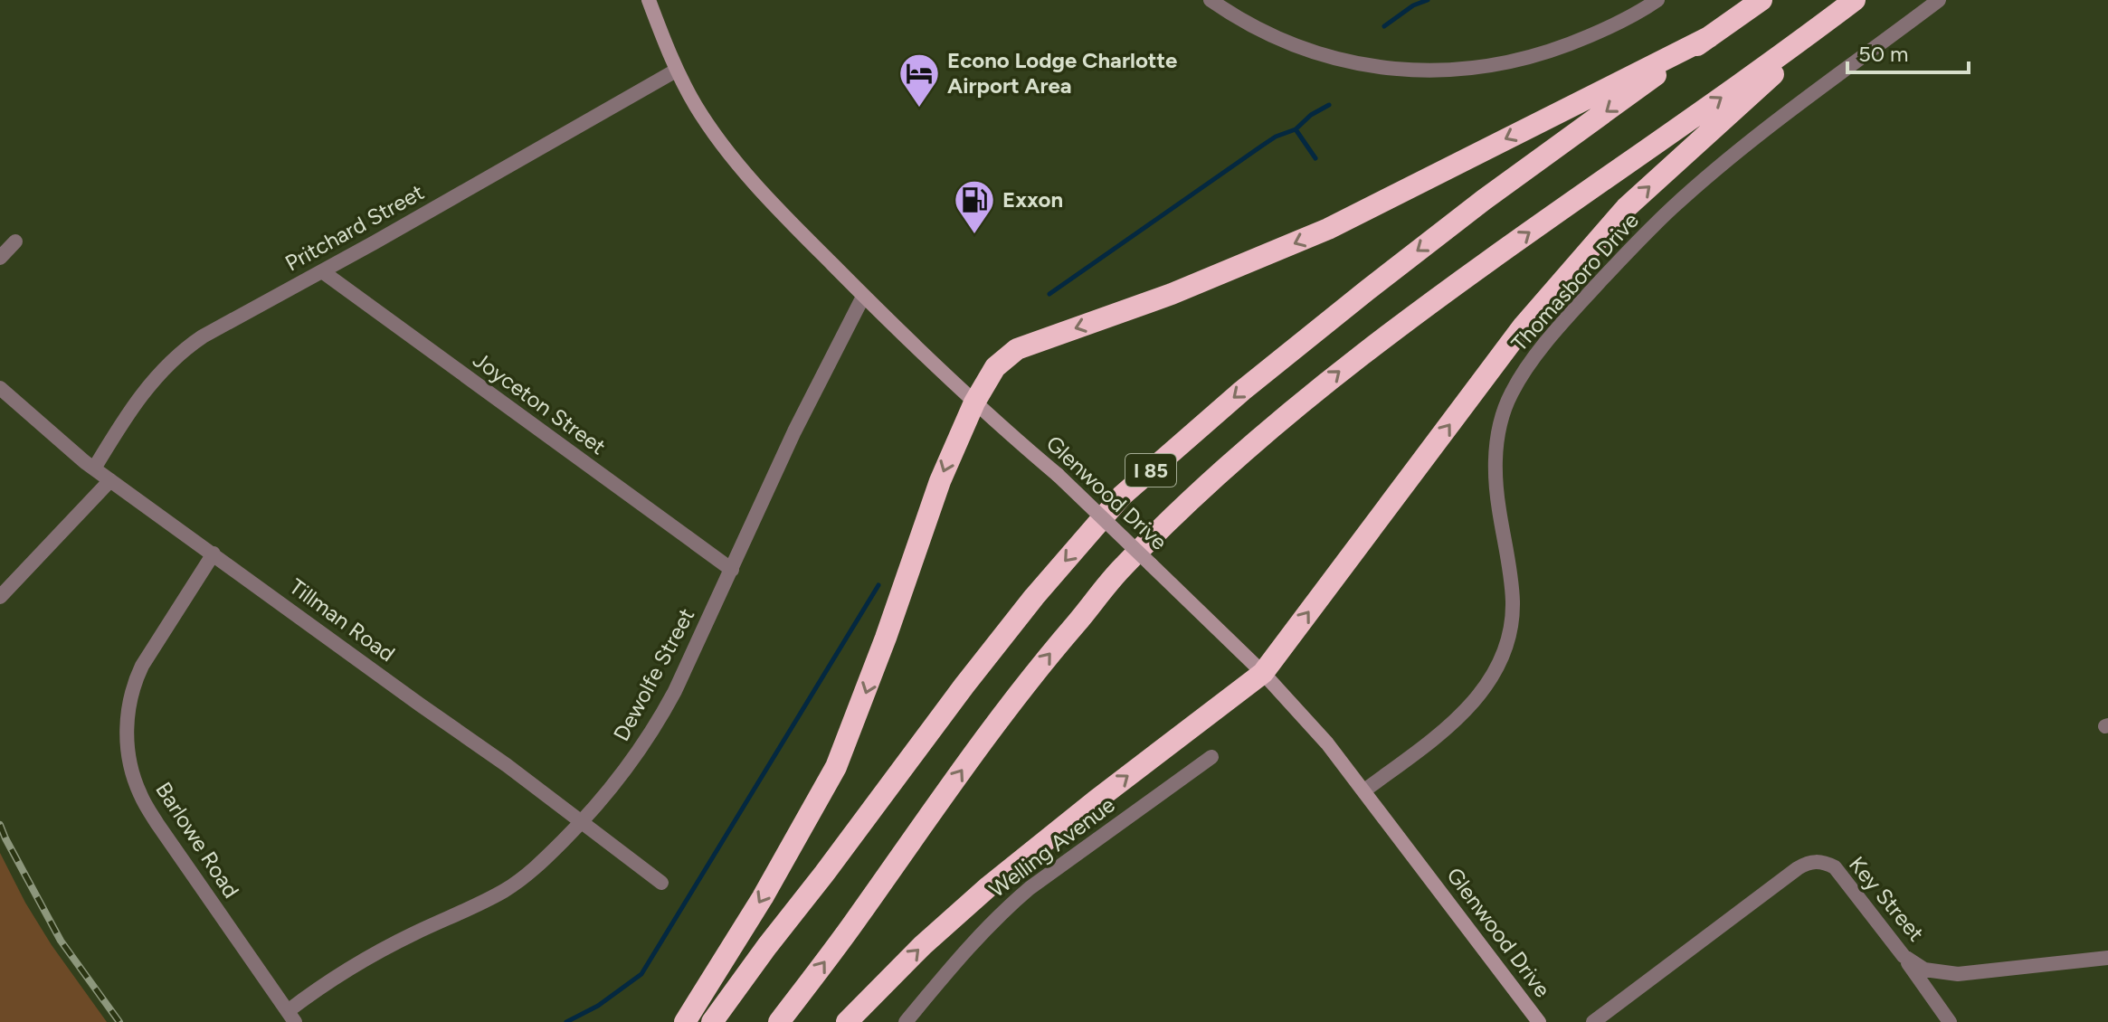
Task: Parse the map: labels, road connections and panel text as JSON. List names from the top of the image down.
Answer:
{
  "streets": {
    "highway": ["I 85"],
    "street": [
      "Pritchard Street",
      "Thomasboro Drive",
      "Joyceton Street",
      "Glenwood Drive",
      "Tillman Road",
      "Dewolfe Street",
      "Barlowe Road",
      "Welling Avenue",
      "Key Street"
    ]
  },
  "crossings": [
    ["Pritchard Street", "Joyceton Street"],
    ["Pritchard Street", "Glenwood Drive"],
    ["Pritchard Street", "Tillman Road"],
    ["Thomasboro Drive", "Glenwood Drive"],
    ["Joyceton Street", "Dewolfe Street"],
    ["Glenwood Drive", "Dewolfe Street"],
    ["Tillman Road", "Dewolfe Street"],
    ["Tillman Road", "Barlowe Road"],
    ["Dewolfe Street", "Barlowe Road"]
  ],
  "places": {
    "hotel": ["Econo Lodge Charlotte Airport Area"],
    "fuel station": ["Exxon"]
  },
  "scale_bar": "50 m"
}
